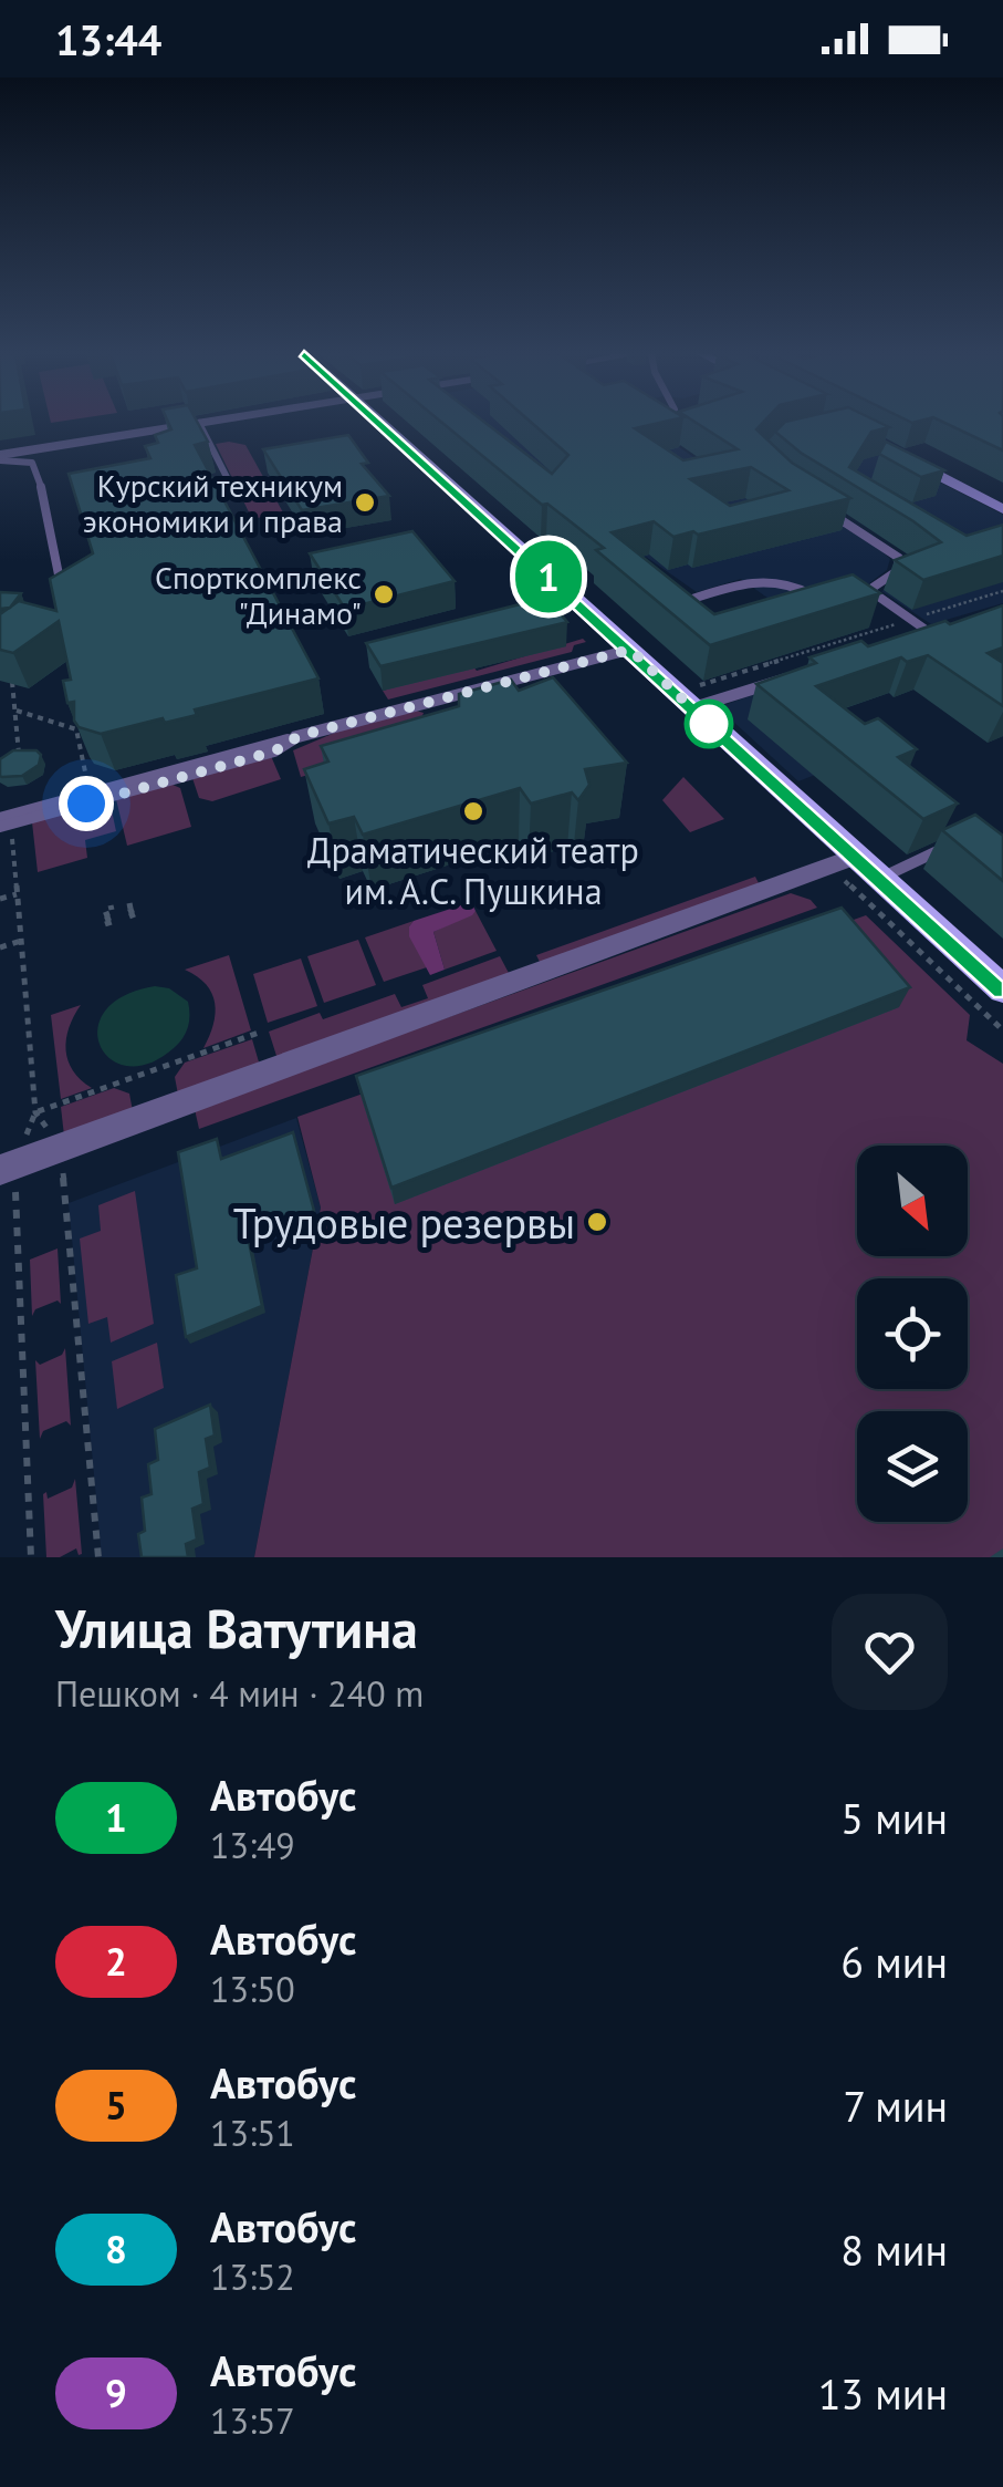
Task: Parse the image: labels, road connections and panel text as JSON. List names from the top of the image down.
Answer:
{
  "places": [
    "Курский техникум экономики и права",
    "Спорткомплекс \"Динамо\"",
    "Драматический театр им. А.С. Пушкина",
    "Трудовые резервы"
  ],
  "lines": ["bus line 1"],
  "north": "bottom right",
  "page": {
    "status": "13:44",
    "on_map": "1",
    "heading": ["Улица Ватутина", "Пешком · 4 мин · 240 m"],
    "list": [
      {
        "mark": "1",
        "name": "Автобус",
        "note": "13:49",
        "value": "5 мин"
      },
      {
        "mark": "2",
        "name": "Автобус",
        "note": "13:50",
        "value": "6 мин"
      },
      {
        "mark": "5",
        "name": "Автобус",
        "note": "13:51",
        "value": "7 мин"
      },
      {
        "mark": "8",
        "name": "Автобус",
        "note": "13:52",
        "value": "8 мин"
      },
      {
        "mark": "9",
        "name": "Автобус",
        "note": "13:57",
        "value": "13 мин"
      }
    ]
  }
}
